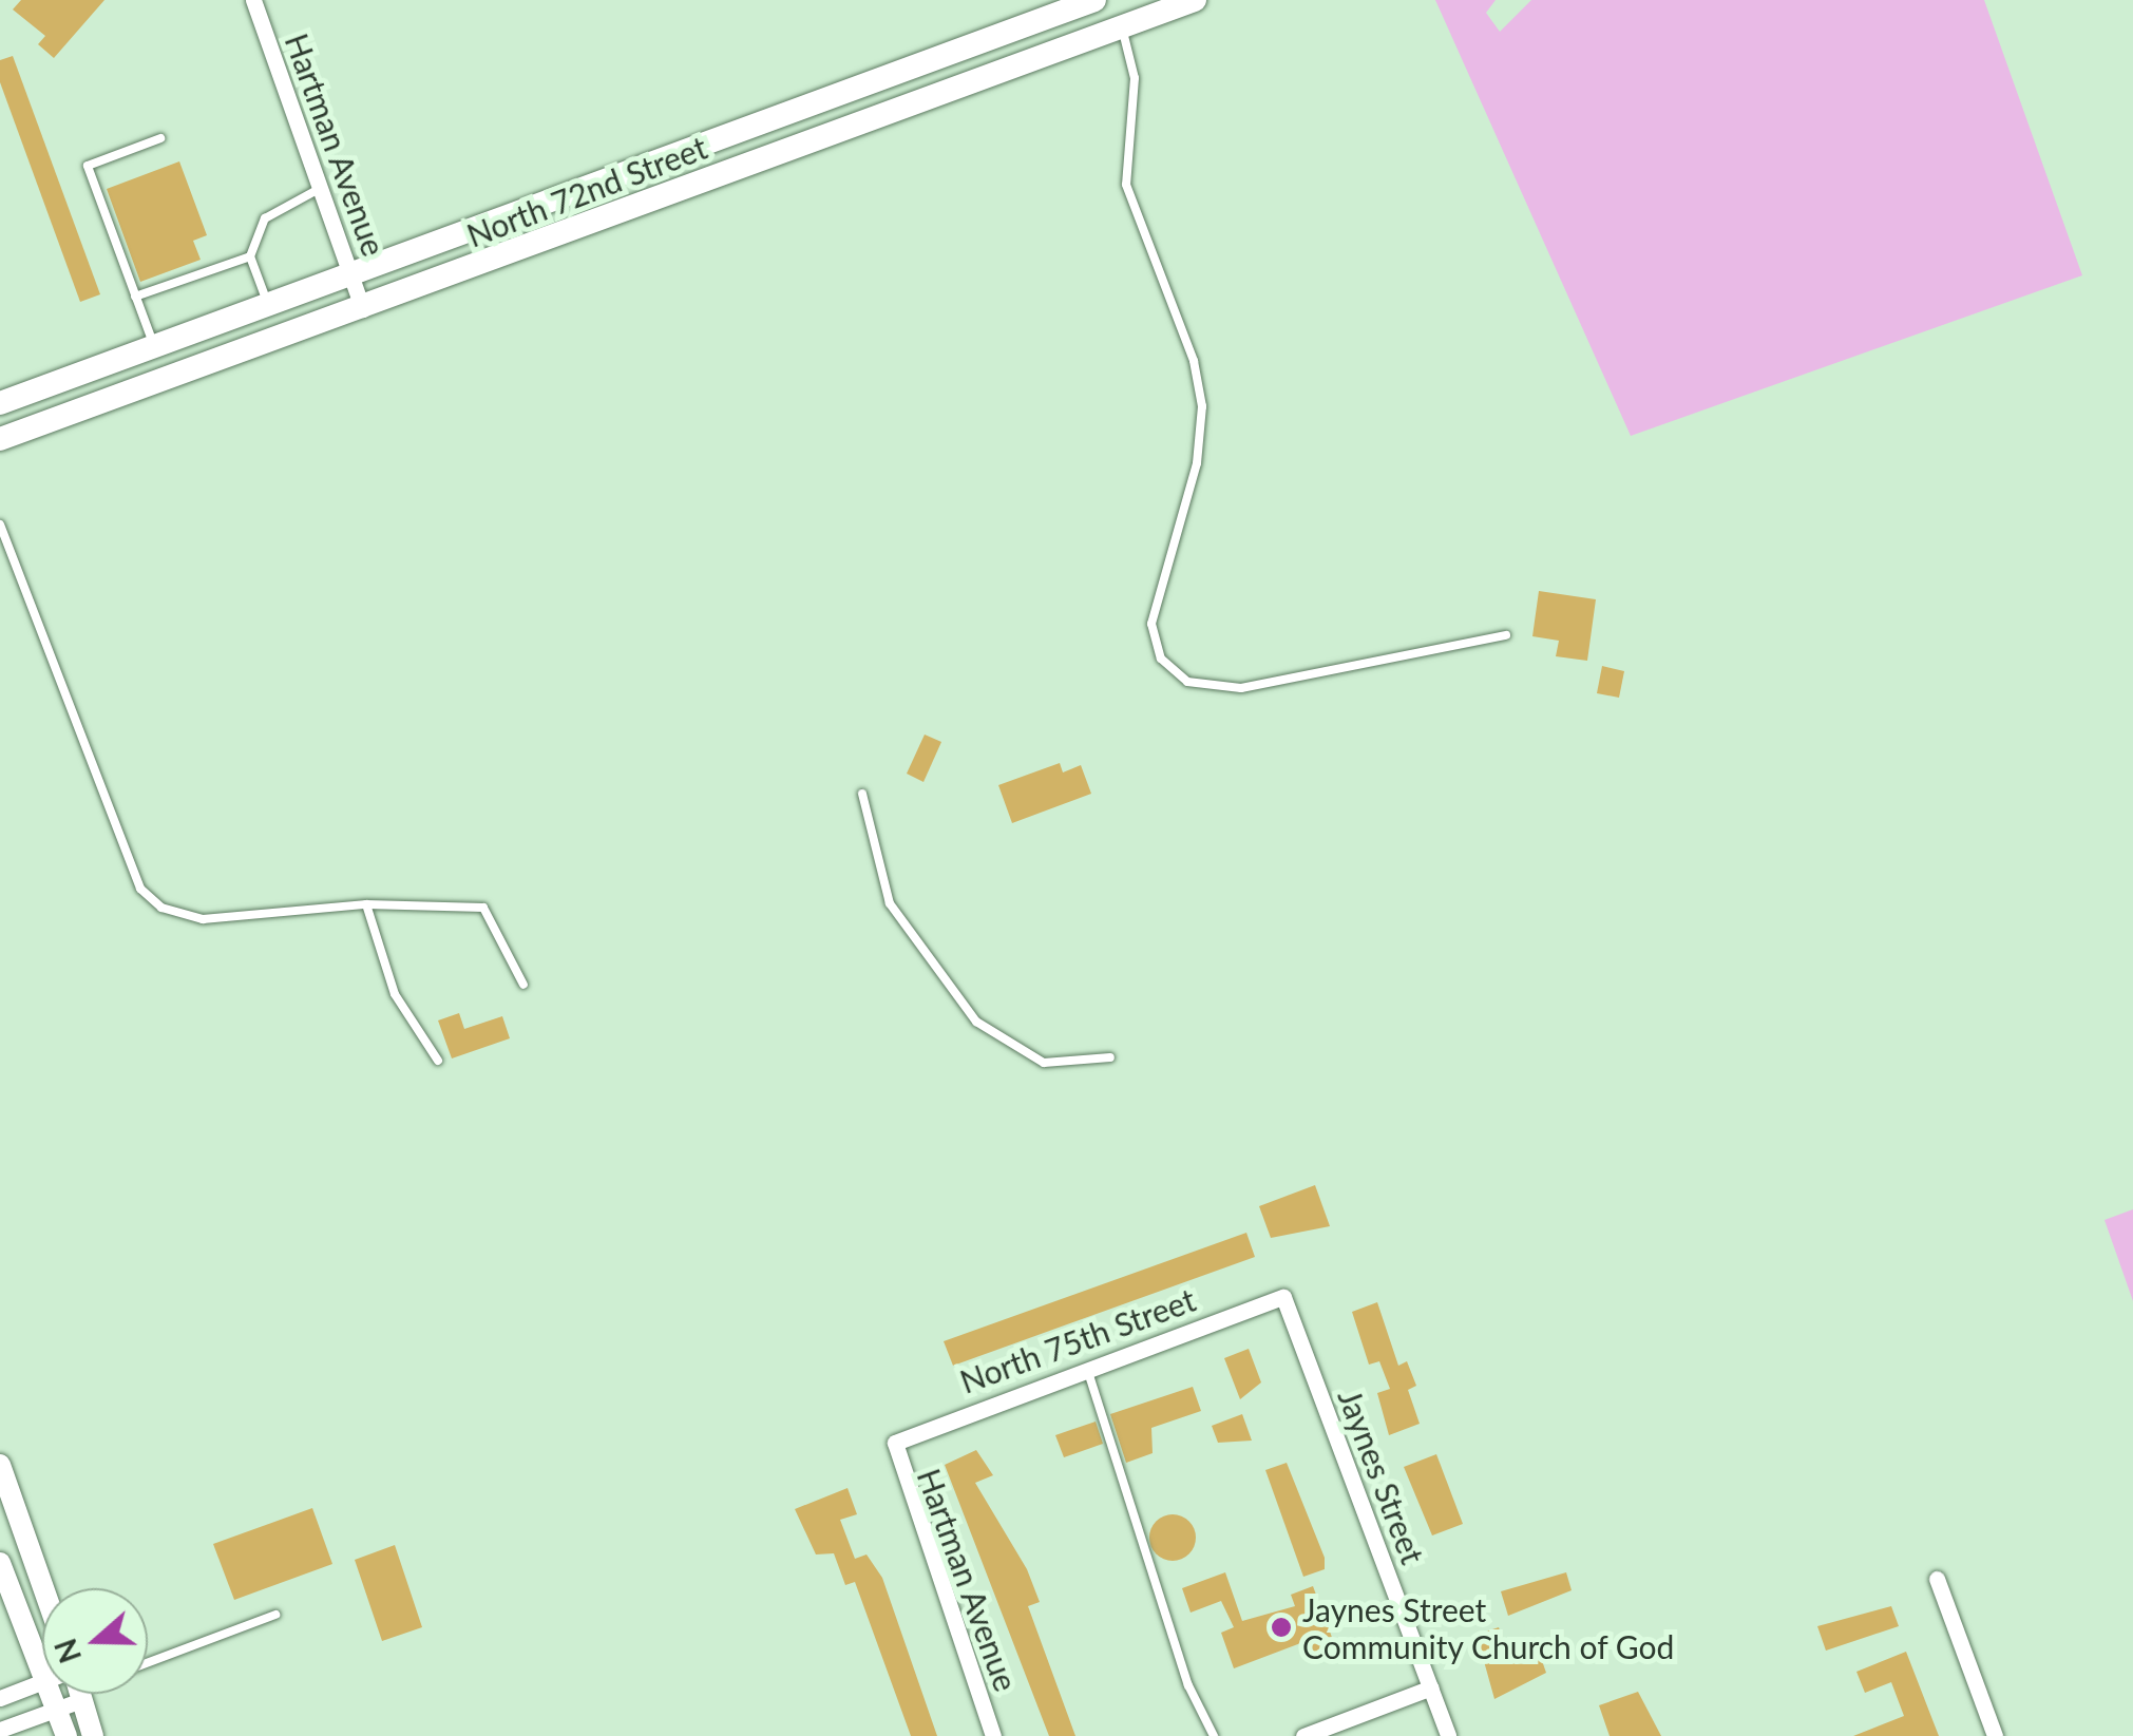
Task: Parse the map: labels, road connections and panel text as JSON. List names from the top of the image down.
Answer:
{
  "streets": {
    "main road": ["North 72nd Street"],
    "street": ["Hartman Avenue", "North 75th Street", "Jaynes Street"]
  },
  "crossings": [
    ["Hartman Avenue", "North 72nd Street"],
    ["Hartman Avenue", "North 75th Street"],
    ["North 75th Street", "Jaynes Street"]
  ],
  "places": ["Jaynes Street Community Church of God"],
  "north": "left"
}
